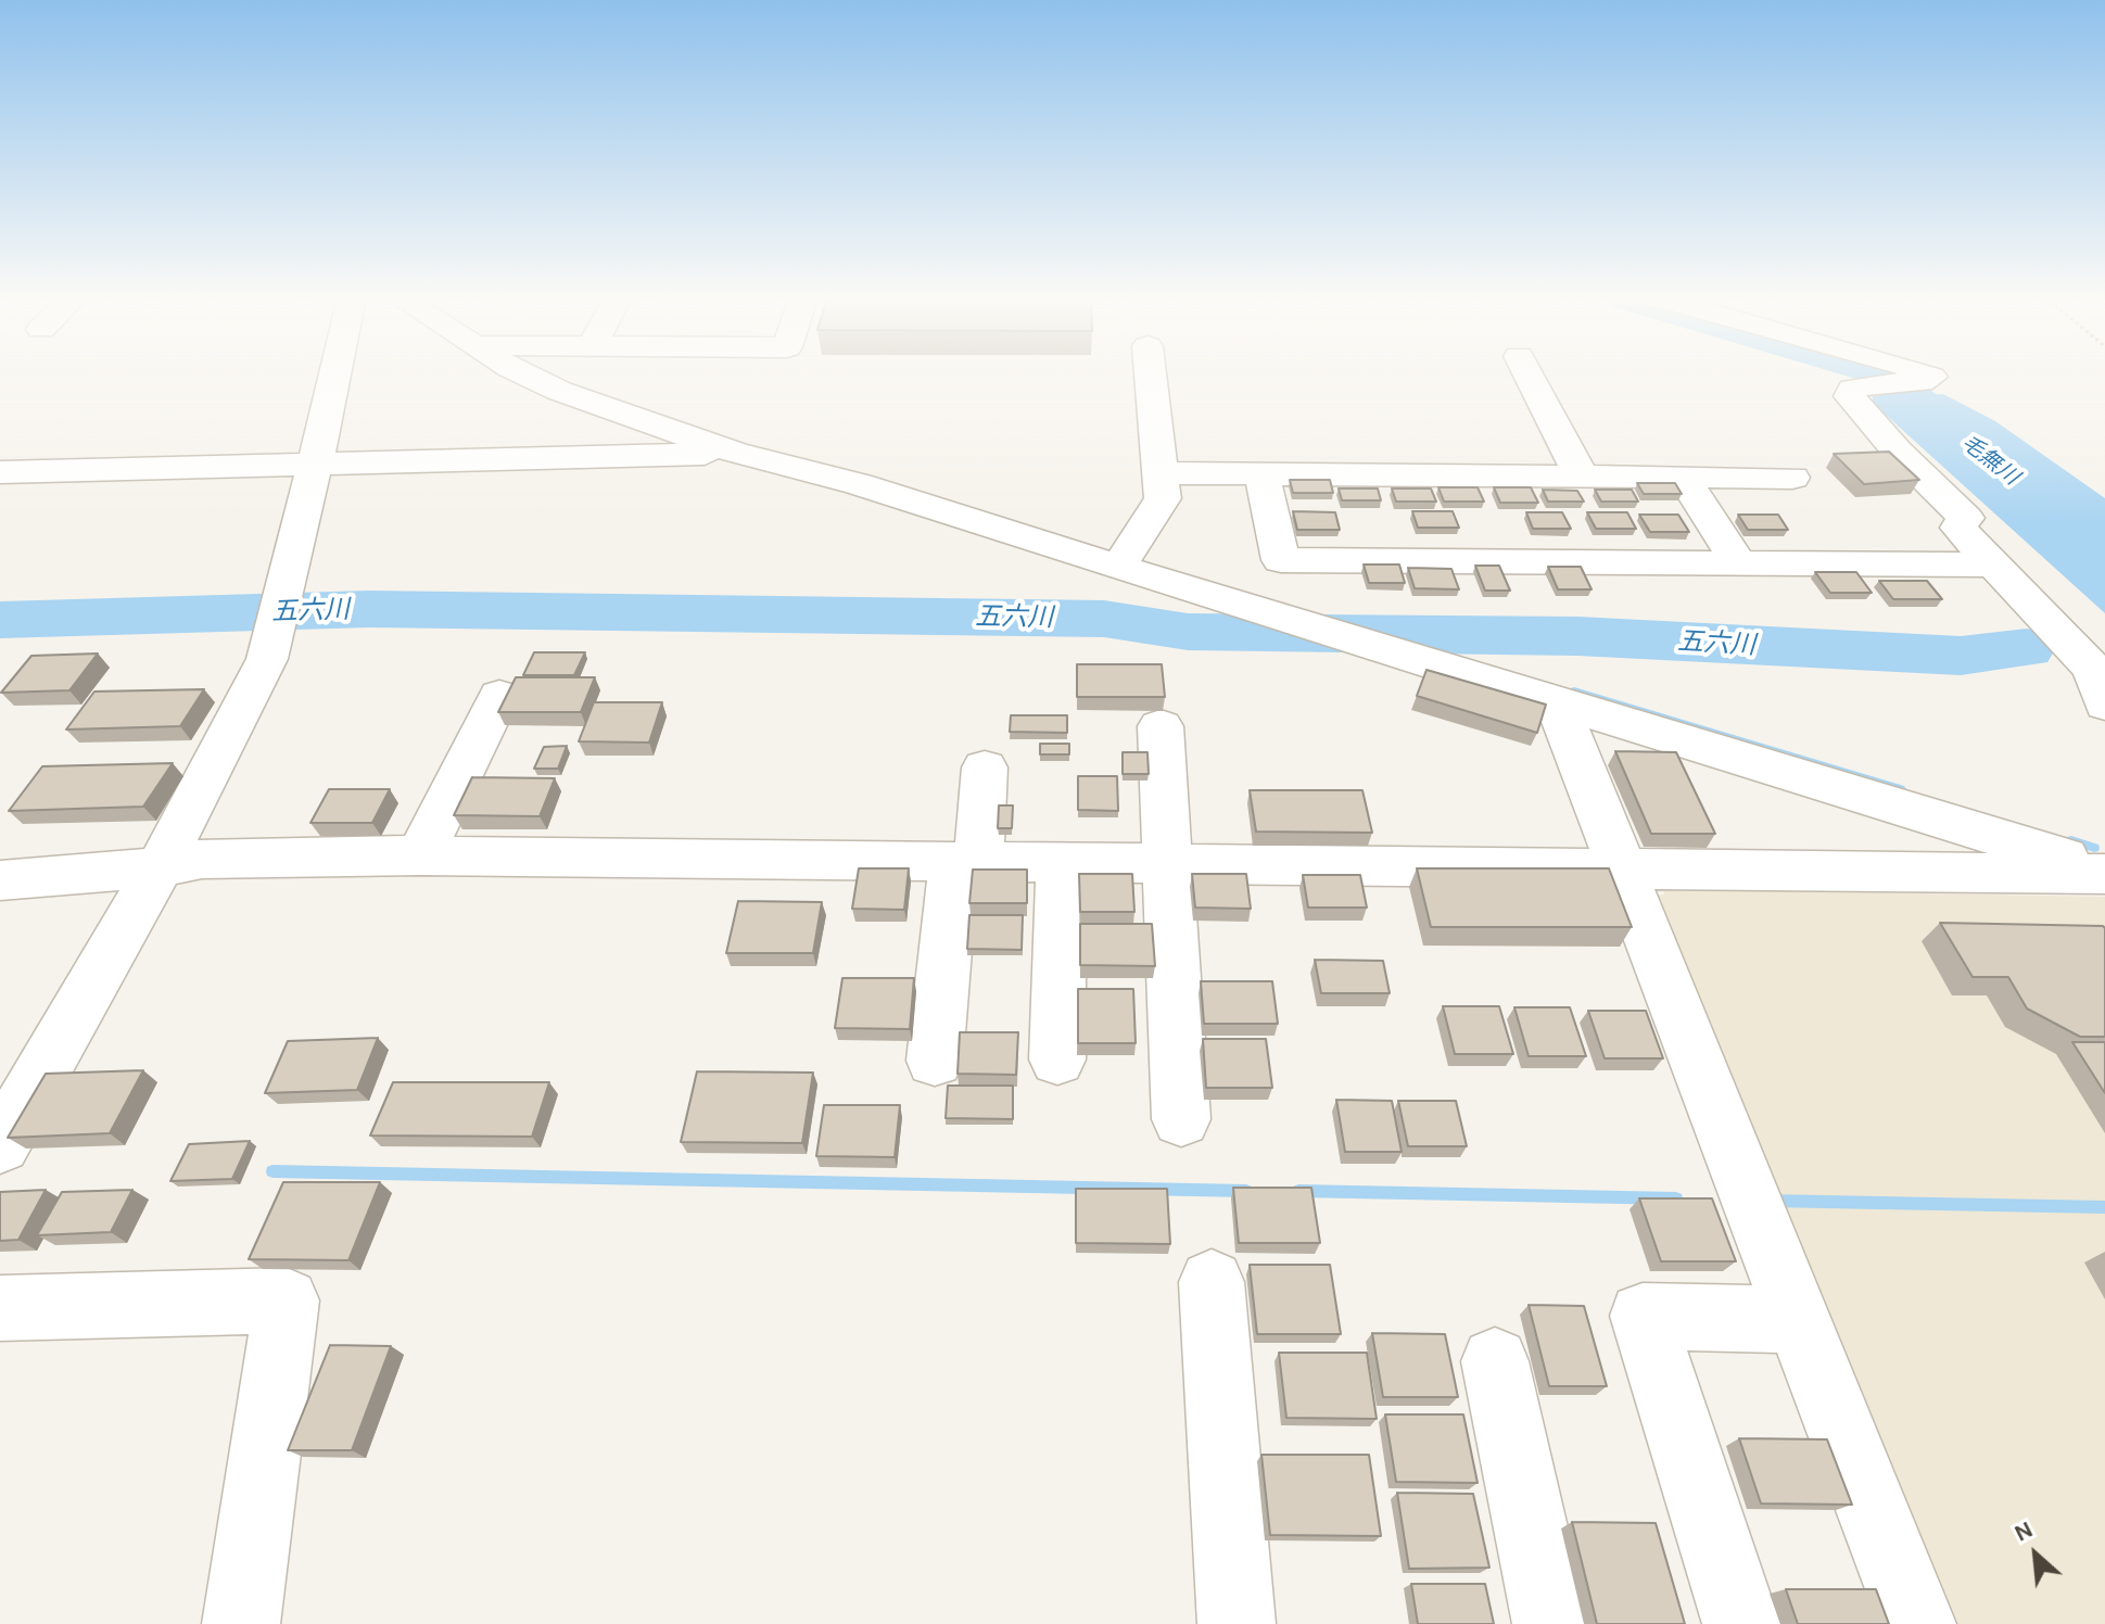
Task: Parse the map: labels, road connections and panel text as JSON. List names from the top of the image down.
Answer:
{
  "water": ["毛無川", "五六川"],
  "north": "top left"
}
